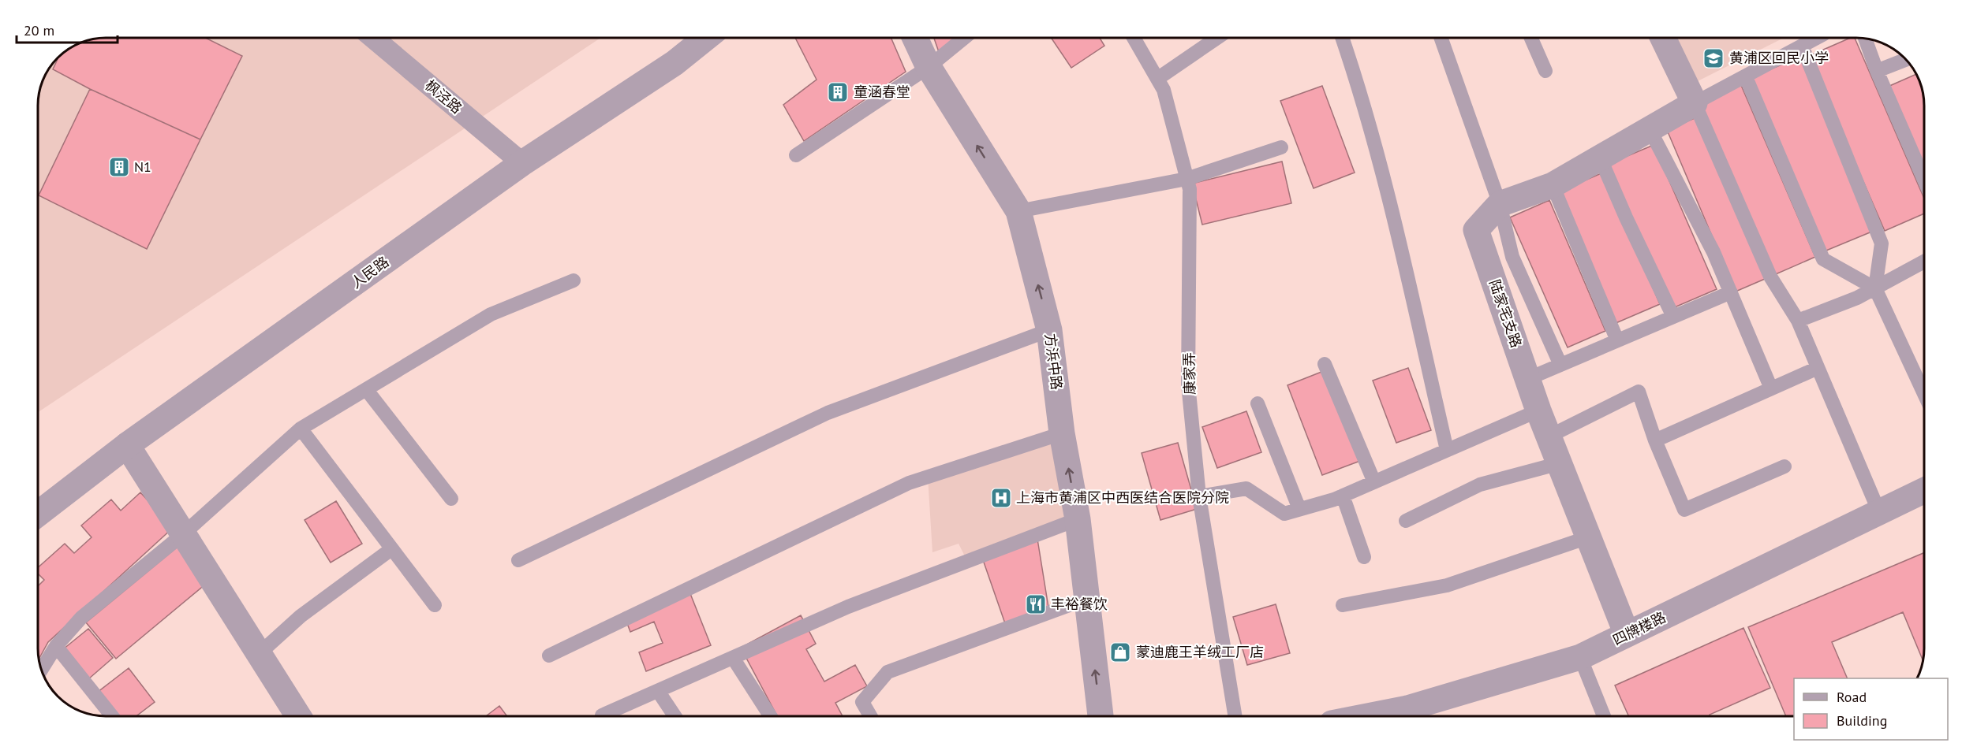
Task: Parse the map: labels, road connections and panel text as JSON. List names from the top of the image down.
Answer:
{
  "streets": {
    "street": [
      "枫泾路",
      "人民路",
      "陆家宅支路",
      "方浜中路",
      "四牌楼路"
    ],
    "lane": ["康家弄"]
  },
  "crossings": [
    ["枫泾路", "人民路"],
    ["陆家宅支路", "四牌楼路"]
  ],
  "one_way": ["方浜中路"],
  "places": {
    "school or university": ["黄浦区回民小学"],
    "building": ["童涵春堂", "N1"],
    "hospital": ["上海市黄浦区中西医结合医院分院"],
    "restaurant": ["丰裕餐饮"],
    "shop": ["蒙迪鹿王羊绒工厂店"]
  },
  "legend": ["Road", "Building"],
  "scale_bar": "20 m"
}
